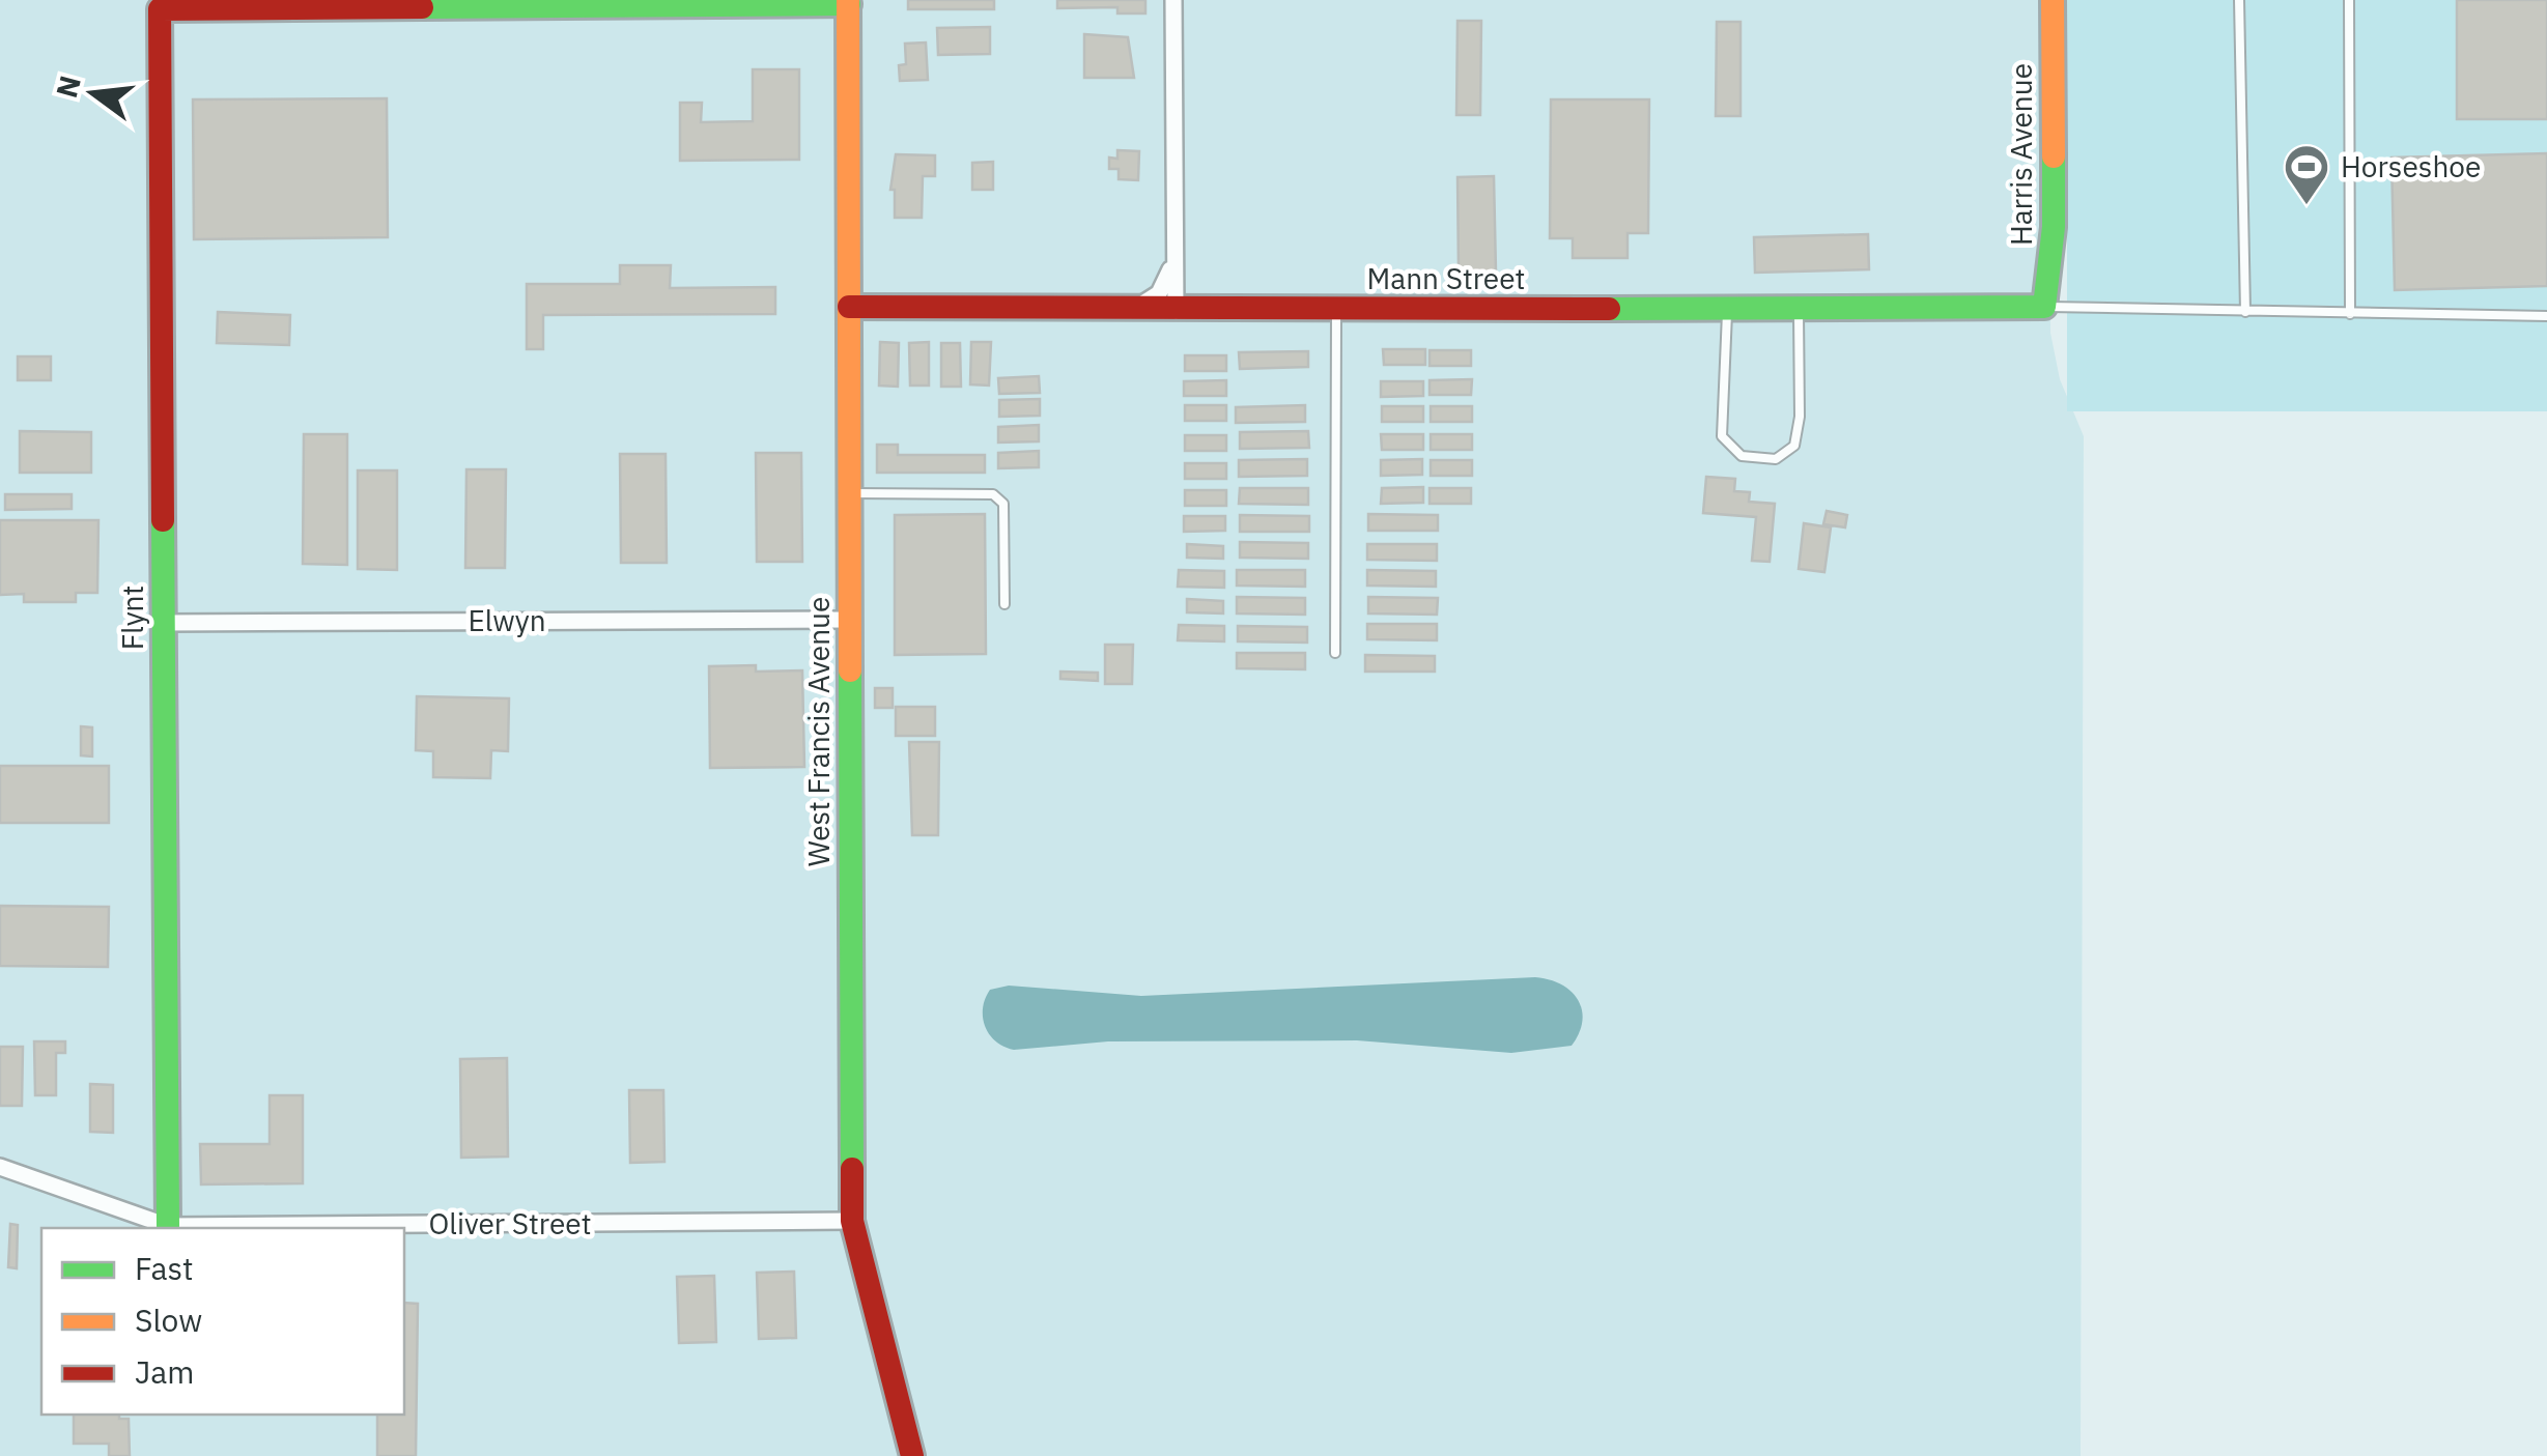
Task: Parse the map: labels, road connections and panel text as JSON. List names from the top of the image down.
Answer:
{
  "streets": {
    "street": [
      "Harris Avenue",
      "Mann Street",
      "Flynt",
      "Elwyn",
      "West Francis Avenue",
      "Oliver Street"
    ]
  },
  "crossings": [
    ["Harris Avenue", "Mann Street"],
    ["Mann Street", "West Francis Avenue"],
    ["Flynt", "Elwyn"],
    ["Flynt", "West Francis Avenue"],
    ["Flynt", "Oliver Street"],
    ["Elwyn", "West Francis Avenue"],
    ["West Francis Avenue", "Oliver Street"]
  ],
  "places": {
    "sports": ["Horseshoe"]
  },
  "legend": ["Fast", "Slow", "Jam"],
  "north": "left"
}
